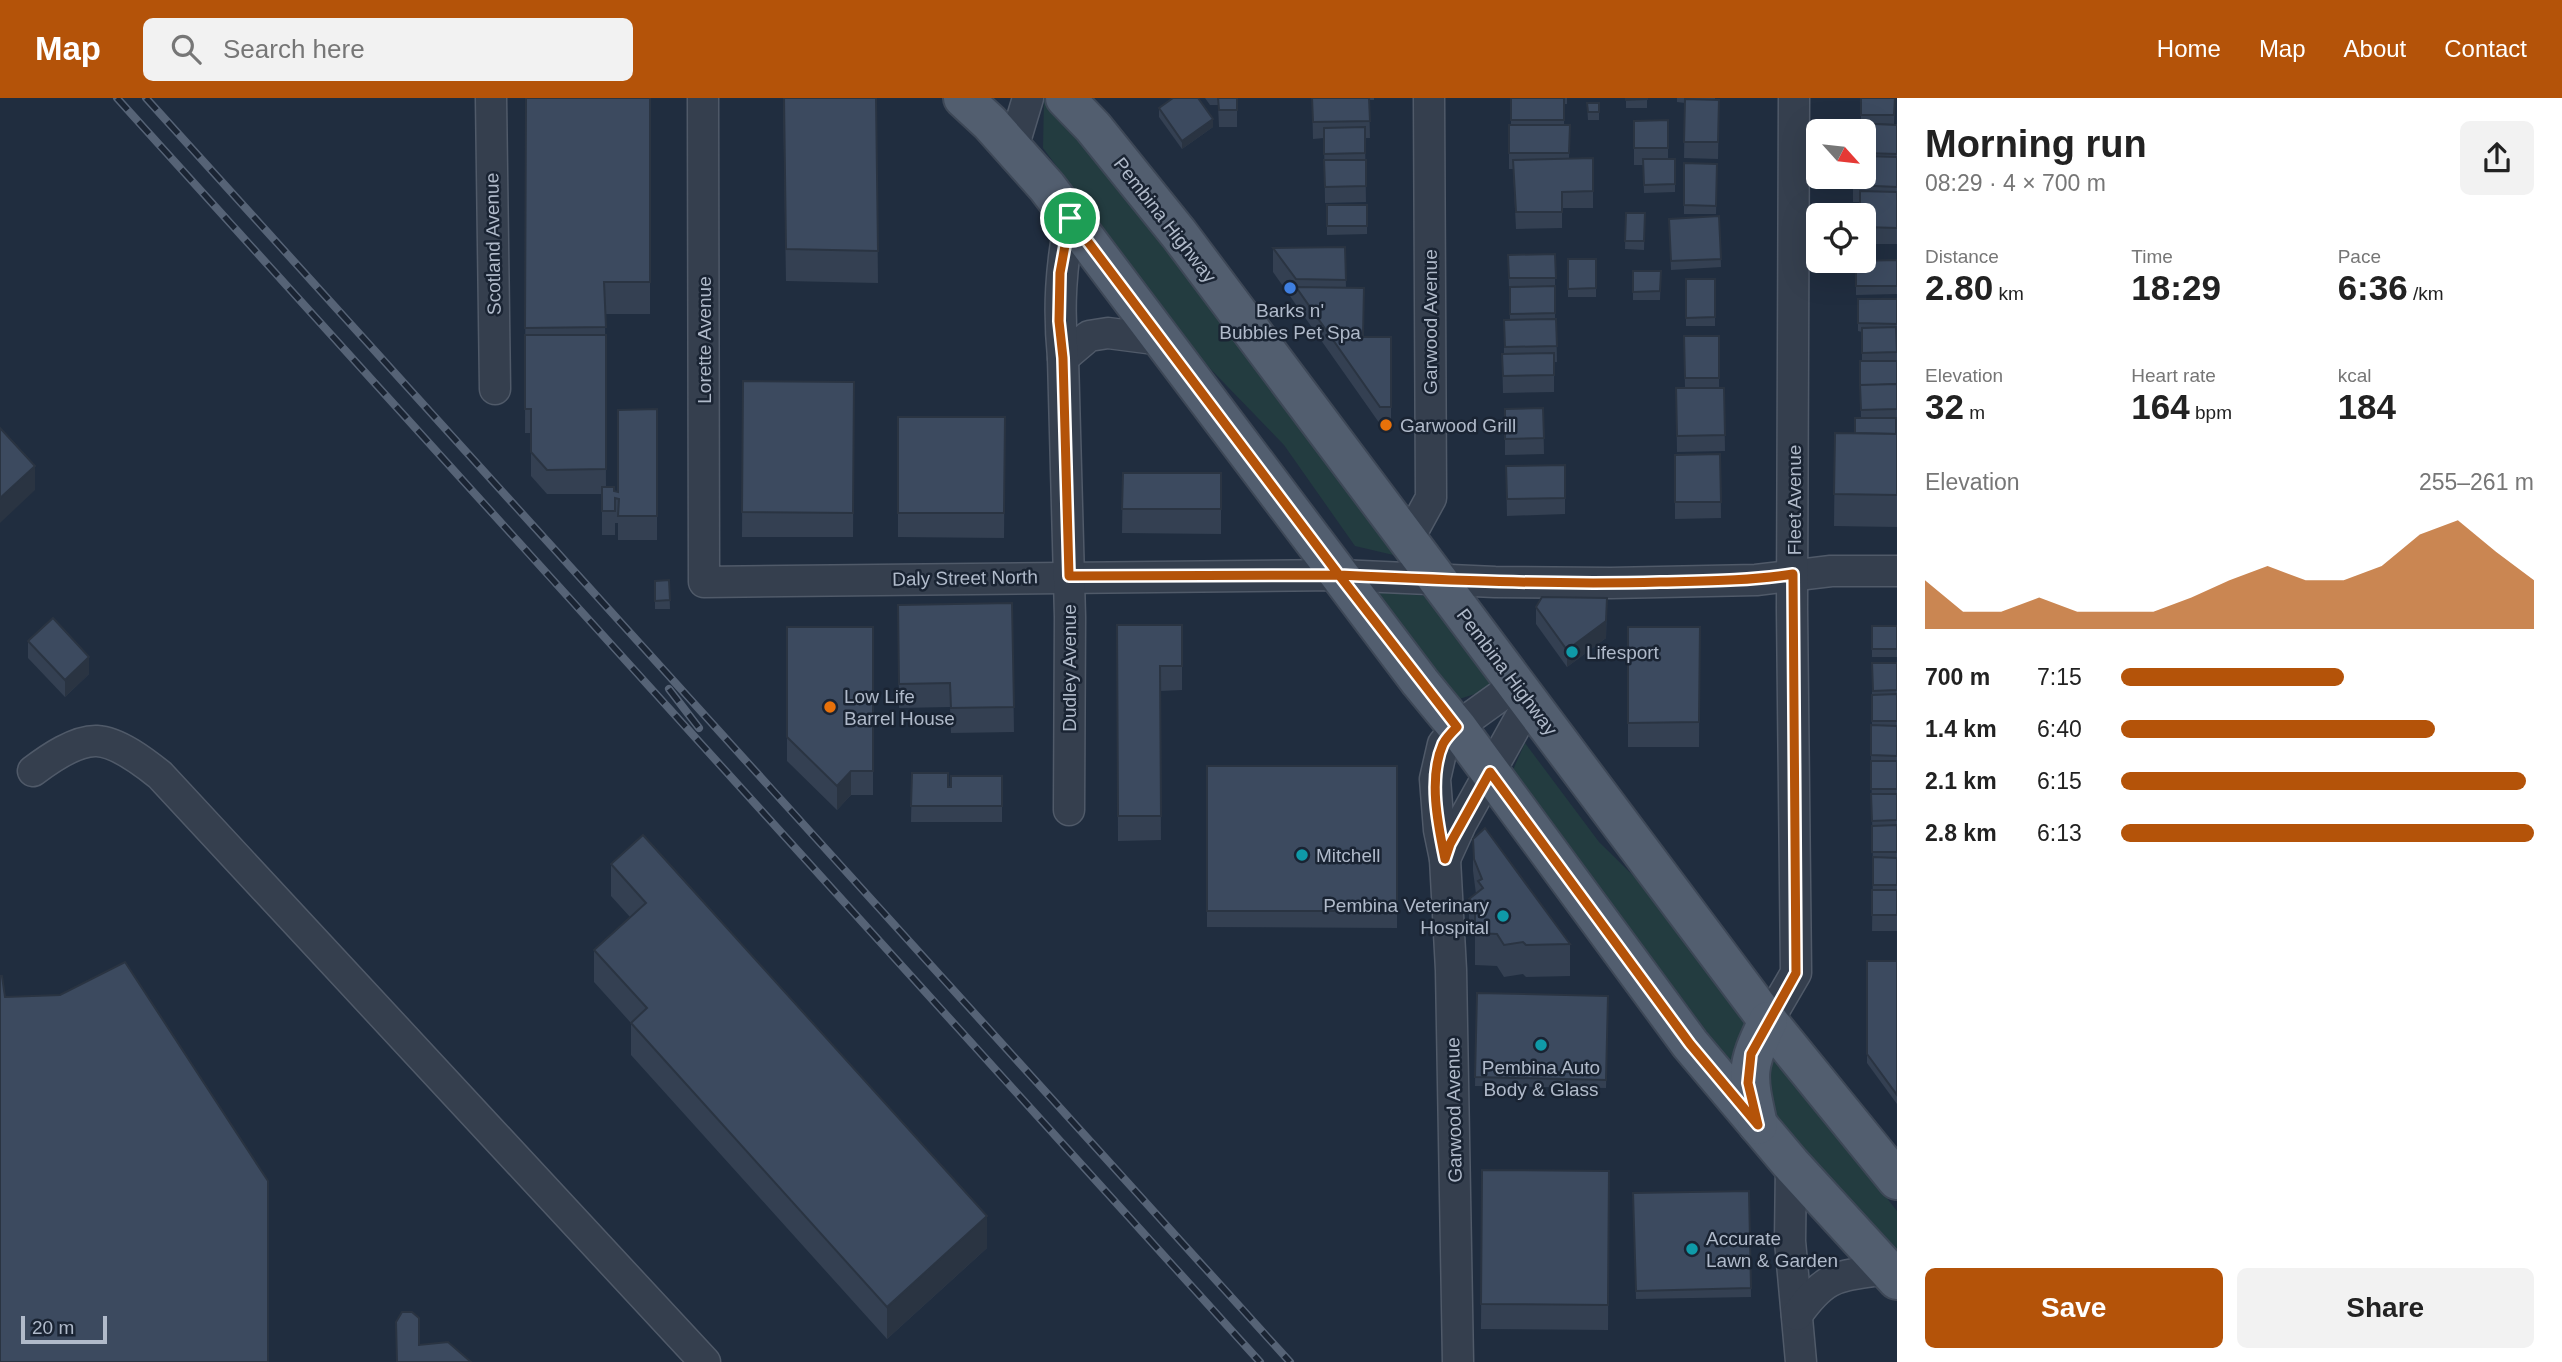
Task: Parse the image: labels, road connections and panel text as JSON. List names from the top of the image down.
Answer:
{
  "streets": {
    "main road": ["Pembina Highway"],
    "street": [
      "Scotland Avenue",
      "Garwood Avenue",
      "Lorette Avenue",
      "Fleet Avenue",
      "Daly Street North",
      "Dudley Avenue"
    ]
  },
  "crossings": [
    ["Pembina Highway", "Garwood Avenue"],
    ["Pembina Highway", "Fleet Avenue"],
    ["Pembina Highway", "Daly Street North"],
    ["Lorette Avenue", "Daly Street North"],
    ["Fleet Avenue", "Daly Street North"],
    ["Daly Street North", "Dudley Avenue"]
  ],
  "places": [
    "Barks n' Bubbles Pet Spa",
    "Garwood Grill",
    "Lifesport",
    "Low Life Barrel House",
    "Mitchell",
    "Pembina Veterinary Hospital",
    "Pembina Auto Body & Glass",
    "Accurate Lawn & Garden"
  ],
  "scale_bar": "20 m",
  "north": "bottom right",
  "page": {
    "header": "Map",
    "search": "Search here",
    "nav": [
      "Home",
      "Map",
      "About",
      "Contact"
    ],
    "heading": ["Morning run", "08:29 · 4 × 700 m"],
    "stats": [
      ["Distance", "2.80 km"],
      ["Time", "18:29"],
      ["Pace", "6:36 /km"],
      ["Elevation", "32 m"],
      ["Heart rate", "164 bpm"],
      ["kcal", "184"]
    ],
    "chart": ["Elevation", "255–261 m"],
    "list": [
      {
        "name": "700 m",
        "note": "7:15"
      },
      {
        "name": "1.4 km",
        "note": "6:40"
      },
      {
        "name": "2.1 km",
        "note": "6:15"
      },
      {
        "name": "2.8 km",
        "note": "6:13"
      }
    ],
    "buttons": ["Save", "Share"],
    "scale": "20 m"
  }
}
